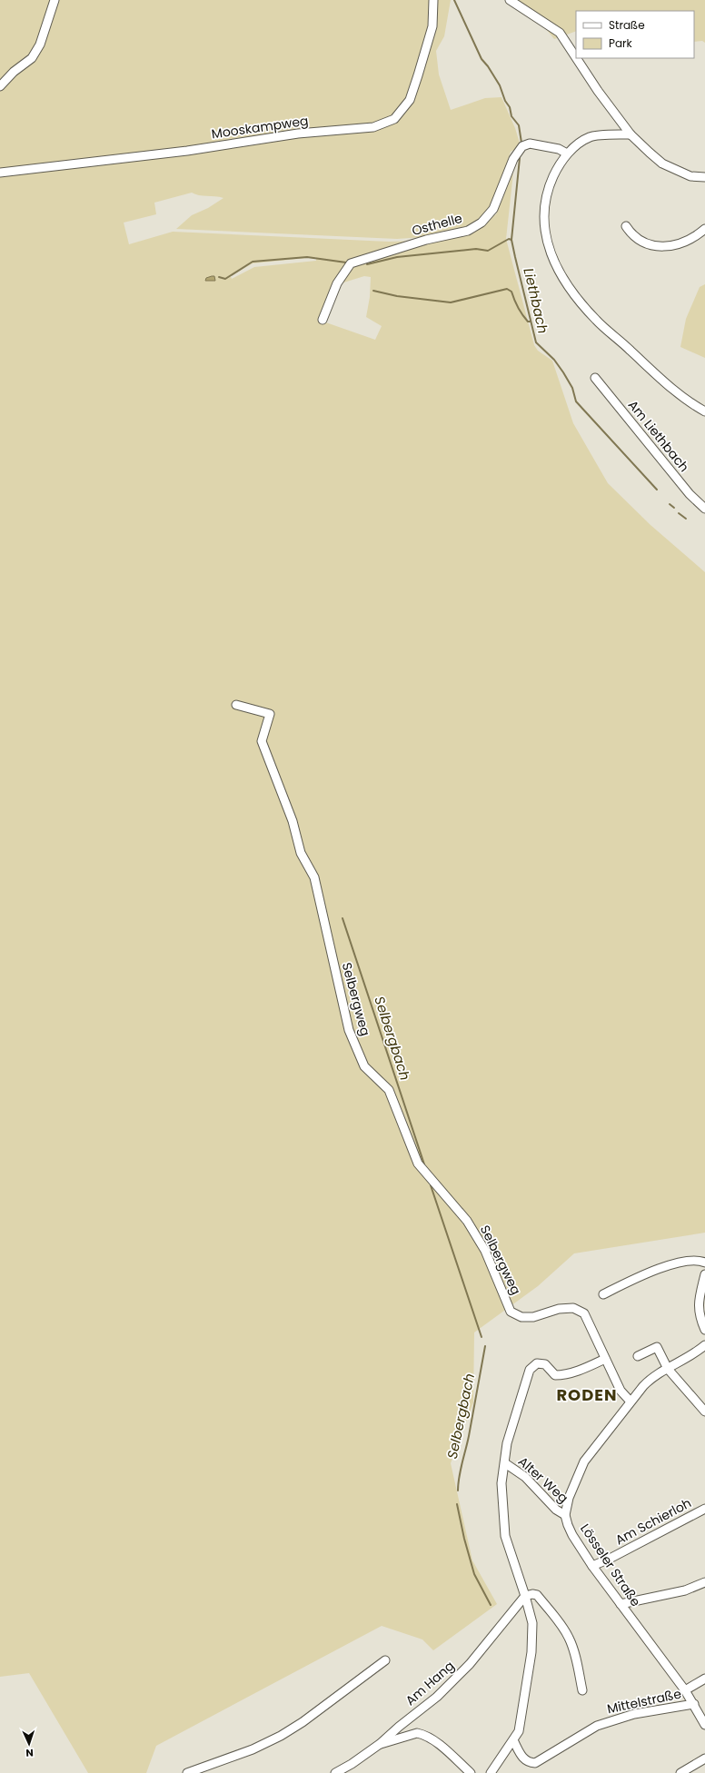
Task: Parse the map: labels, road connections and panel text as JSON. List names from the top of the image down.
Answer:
{
  "streets": {
    "street": [
      "Mooskampweg",
      "Osthelle",
      "Am Liethbach",
      "Selbergweg",
      "Alter Weg",
      "Am Schierloh",
      "Lösseler Straße",
      "Am Hang",
      "Mittelstraße"
    ]
  },
  "crossings": [
    ["Selbergweg", "Lösseler Straße"],
    ["Alter Weg", "Lösseler Straße"],
    ["Am Schierloh", "Lösseler Straße"],
    ["Lösseler Straße", "Mittelstraße"]
  ],
  "districts": ["RODEN"],
  "water": ["Liethbach", "Selbergbach"],
  "legend": ["Straße", "Park"],
  "north": "bottom"
}
